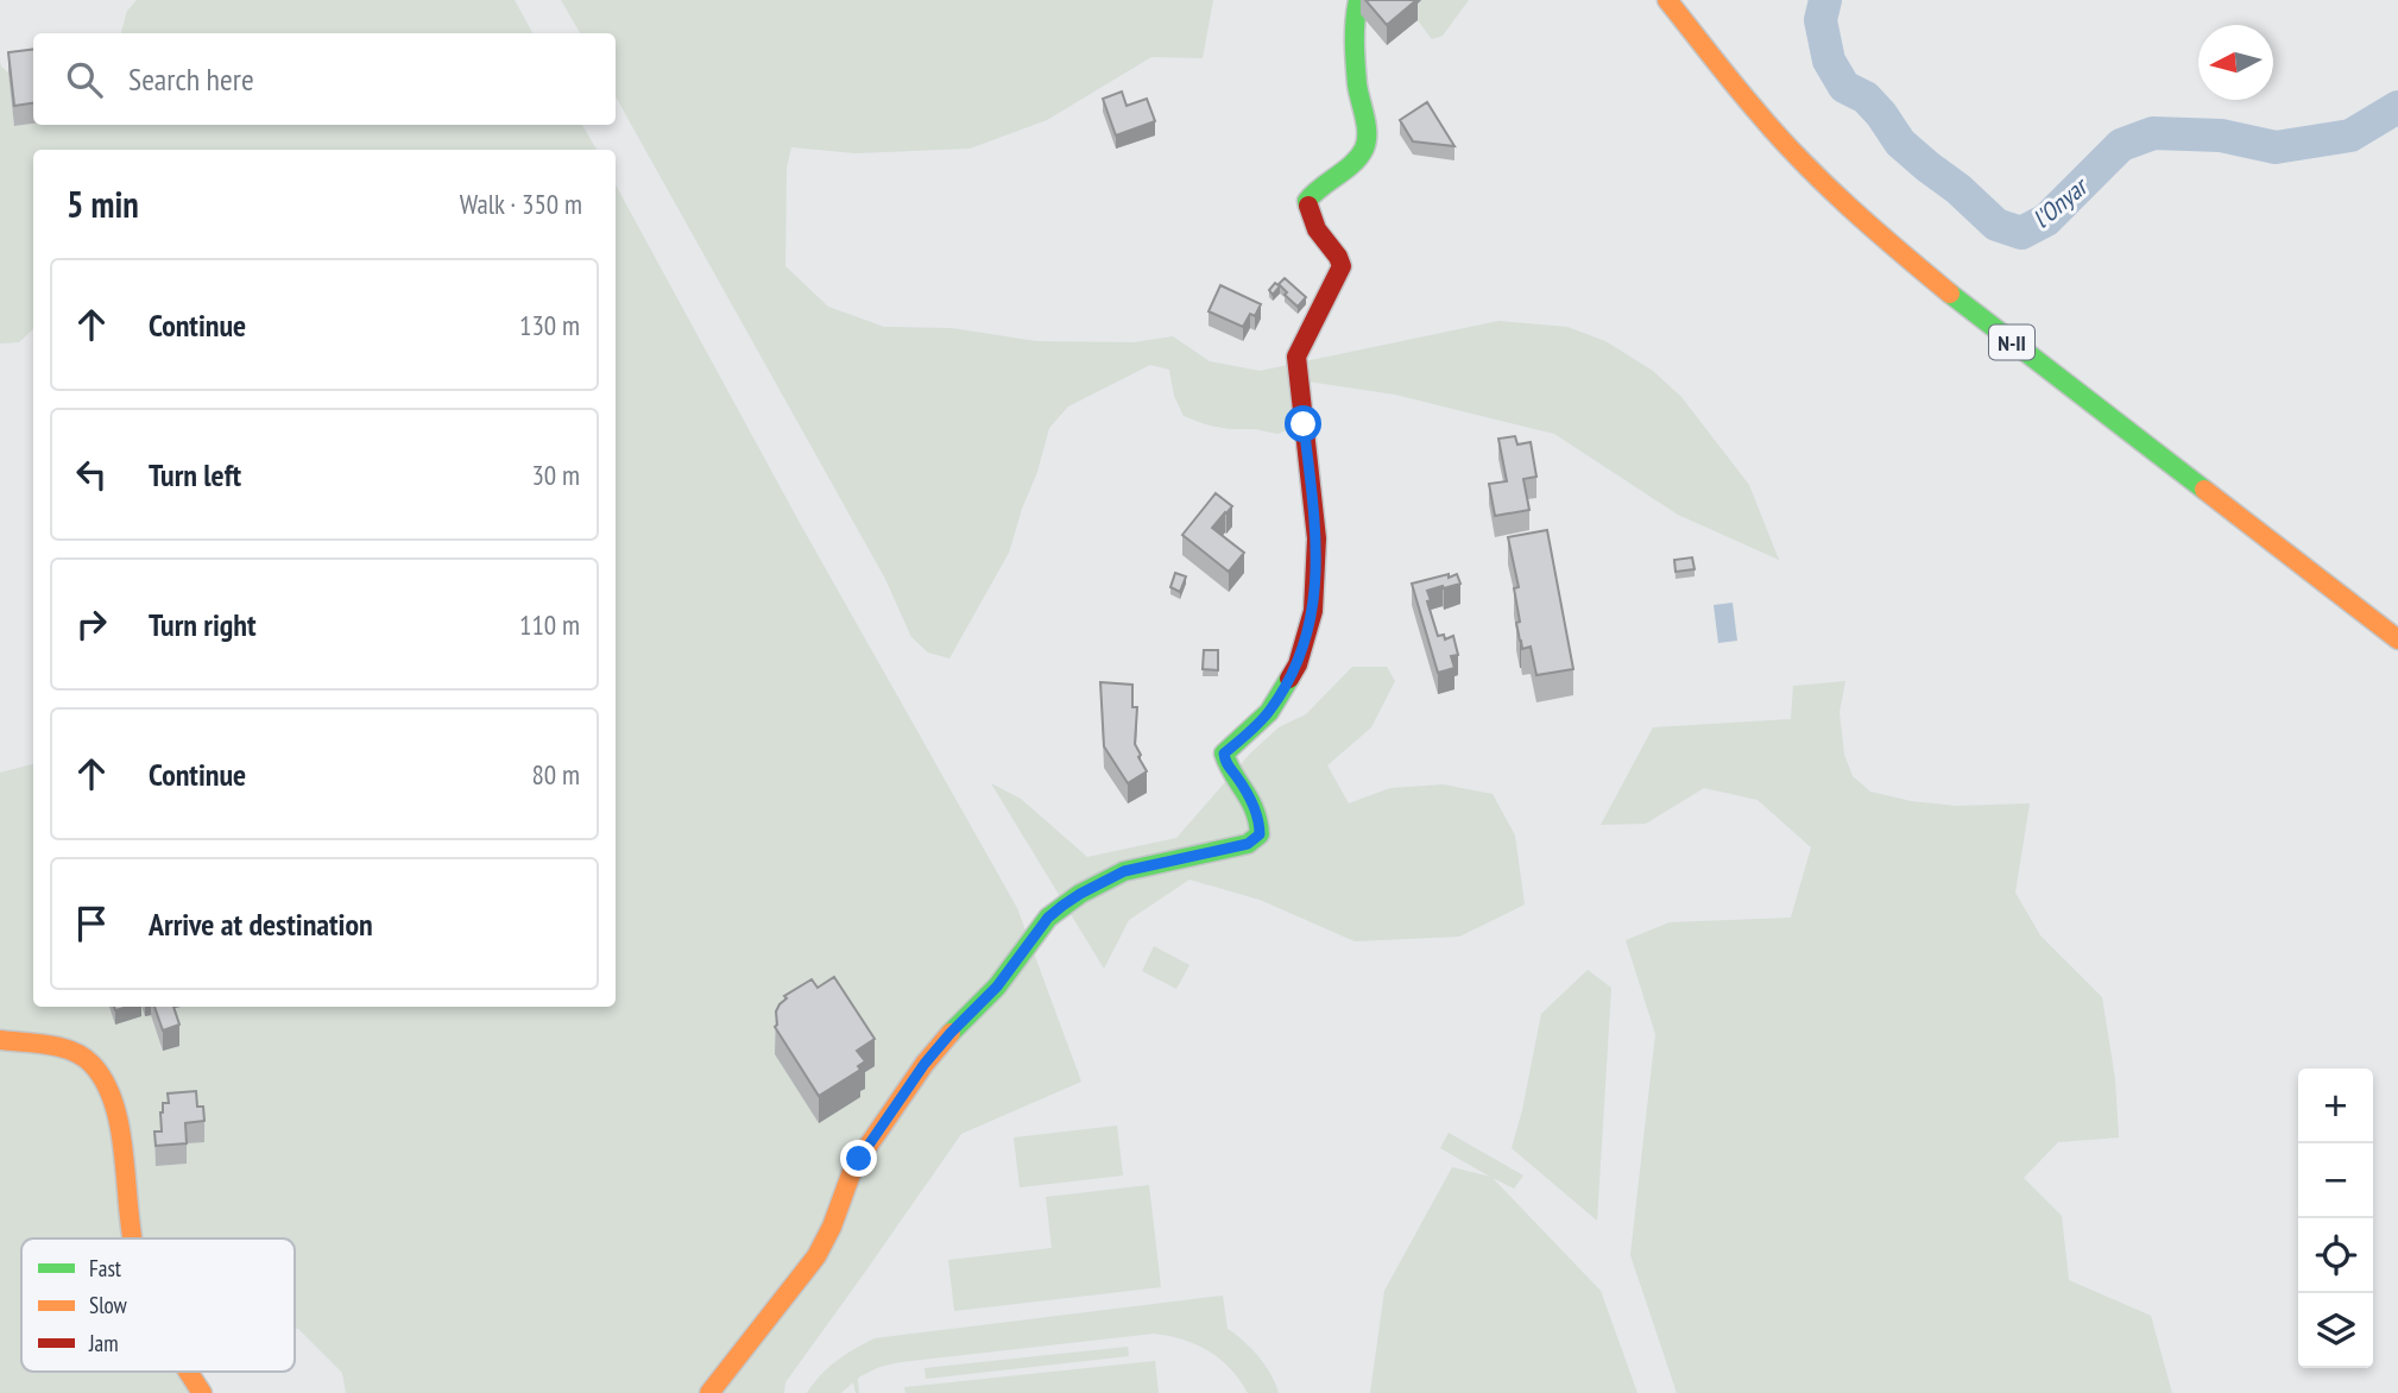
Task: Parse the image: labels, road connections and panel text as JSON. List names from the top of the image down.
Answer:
{
  "streets": {
    "main road": ["N-II"]
  },
  "water": ["l'Onyar"],
  "legend": ["Fast", "Slow", "Jam"],
  "north": "left",
  "page": {
    "search": "Search here",
    "heading": ["5 min", "Walk · 350 m"],
    "list": [
      ["Continue", "130 m"],
      ["Turn left", "30 m"],
      ["Turn right", "110 m"],
      ["Continue", "80 m"],
      "Arrive at destination"
    ],
    "map_buttons": ["+", "−"]
  }
}
